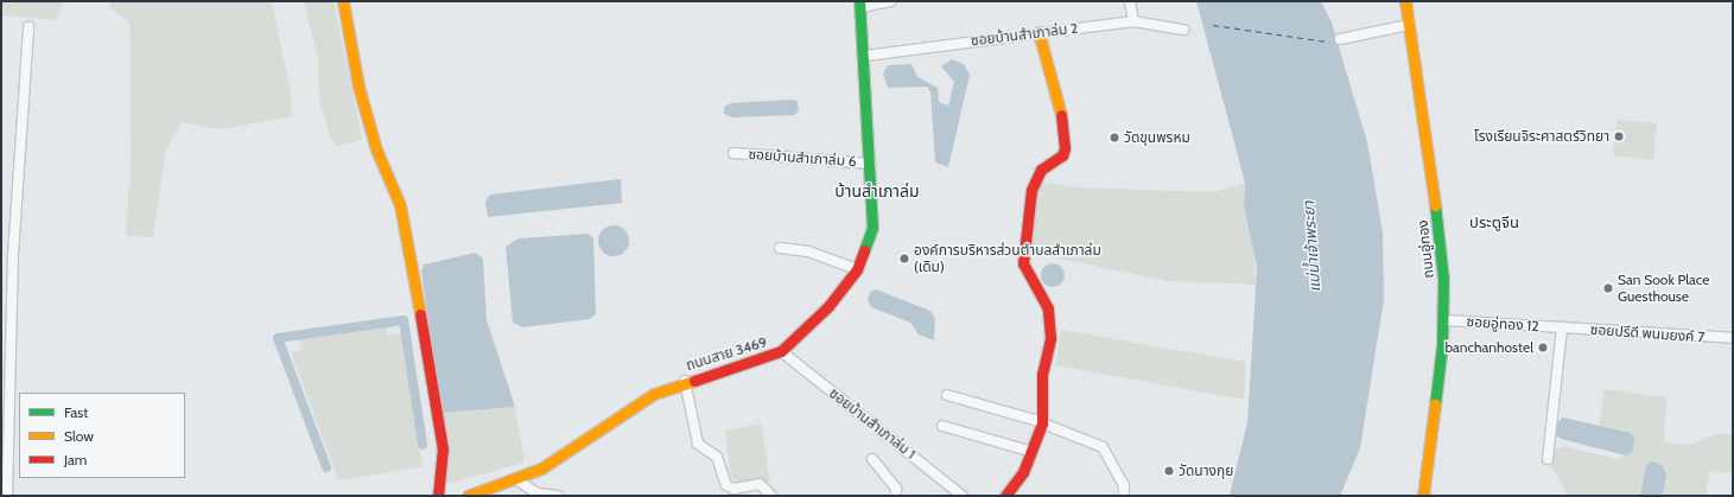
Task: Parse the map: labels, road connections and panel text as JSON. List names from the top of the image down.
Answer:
{
  "streets": {
    "street": [
      "ซอยบ้านสำเภาล่ม 2",
      "ซอยบ้านสำเภาล่ม 6",
      "ถนนอู่ทอง",
      "ซอยอู่ทอง 12",
      "ซอยปรีดี พนมยงค์ 7",
      "ถนนสาย 3469",
      "ซอยบ้านสำเภาล่ม 1"
    ]
  },
  "crossings": [
    ["ซอยบ้านสำเภาล่ม 2", "ถนนสาย 3469"],
    ["ซอยบ้านสำเภาล่ม 6", "ถนนสาย 3469"],
    ["ถนนอู่ทอง", "ซอยอู่ทอง 12"],
    ["ซอยอู่ทอง 12", "ซอยปรีดี พนมยงค์ 7"],
    ["ถนนสาย 3469", "ซอยบ้านสำเภาล่ม 1"]
  ],
  "districts": ["บ้านสำเภาล่ม", "ประตูจีน"],
  "water": ["แม่น้ำเจ้าพระยา"],
  "places": [
    "โรงเรียนจิระศาสตร์วิทยา",
    "วัดขุนพรหม",
    "องค์การบริหารส่วนตำบลสำเภาล่ม (เดิม)",
    "San Sook Place Guesthouse",
    "banchanhostel",
    "วัดนางกุย"
  ],
  "legend": ["Fast", "Slow", "Jam"]
}
